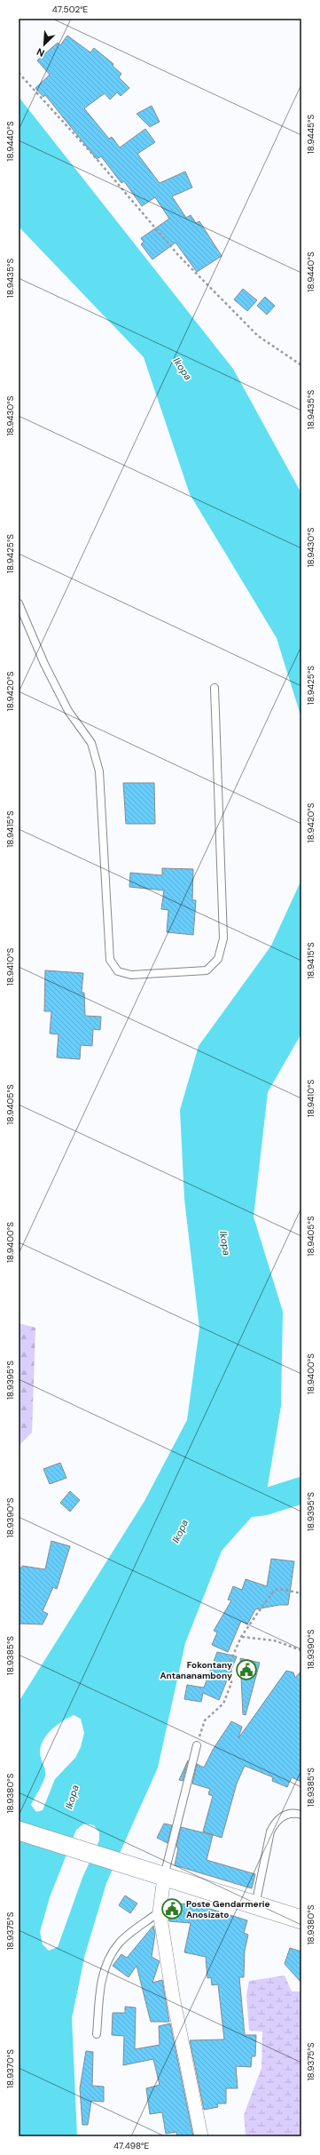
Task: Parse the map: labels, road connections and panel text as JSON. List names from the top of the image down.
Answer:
{
  "water": ["Ikopa"],
  "places": {
    "public building": ["Fokontany Antananambony", "Poste Gendarmerie Anosizato"]
  },
  "north": "bottom left",
  "coordinates": [
    "47.502°E",
    "18.9445°S",
    "18.9440°S",
    "18.9435°S",
    "18.9430°S",
    "18.9425°S",
    "18.9420°S",
    "18.9415°S",
    "18.9410°S",
    "18.9405°S",
    "18.9400°S",
    "18.9395°S",
    "18.9390°S",
    "18.9385°S",
    "18.9380°S",
    "18.9375°S",
    "18.9370°S",
    "47.498°E"
  ]
}
